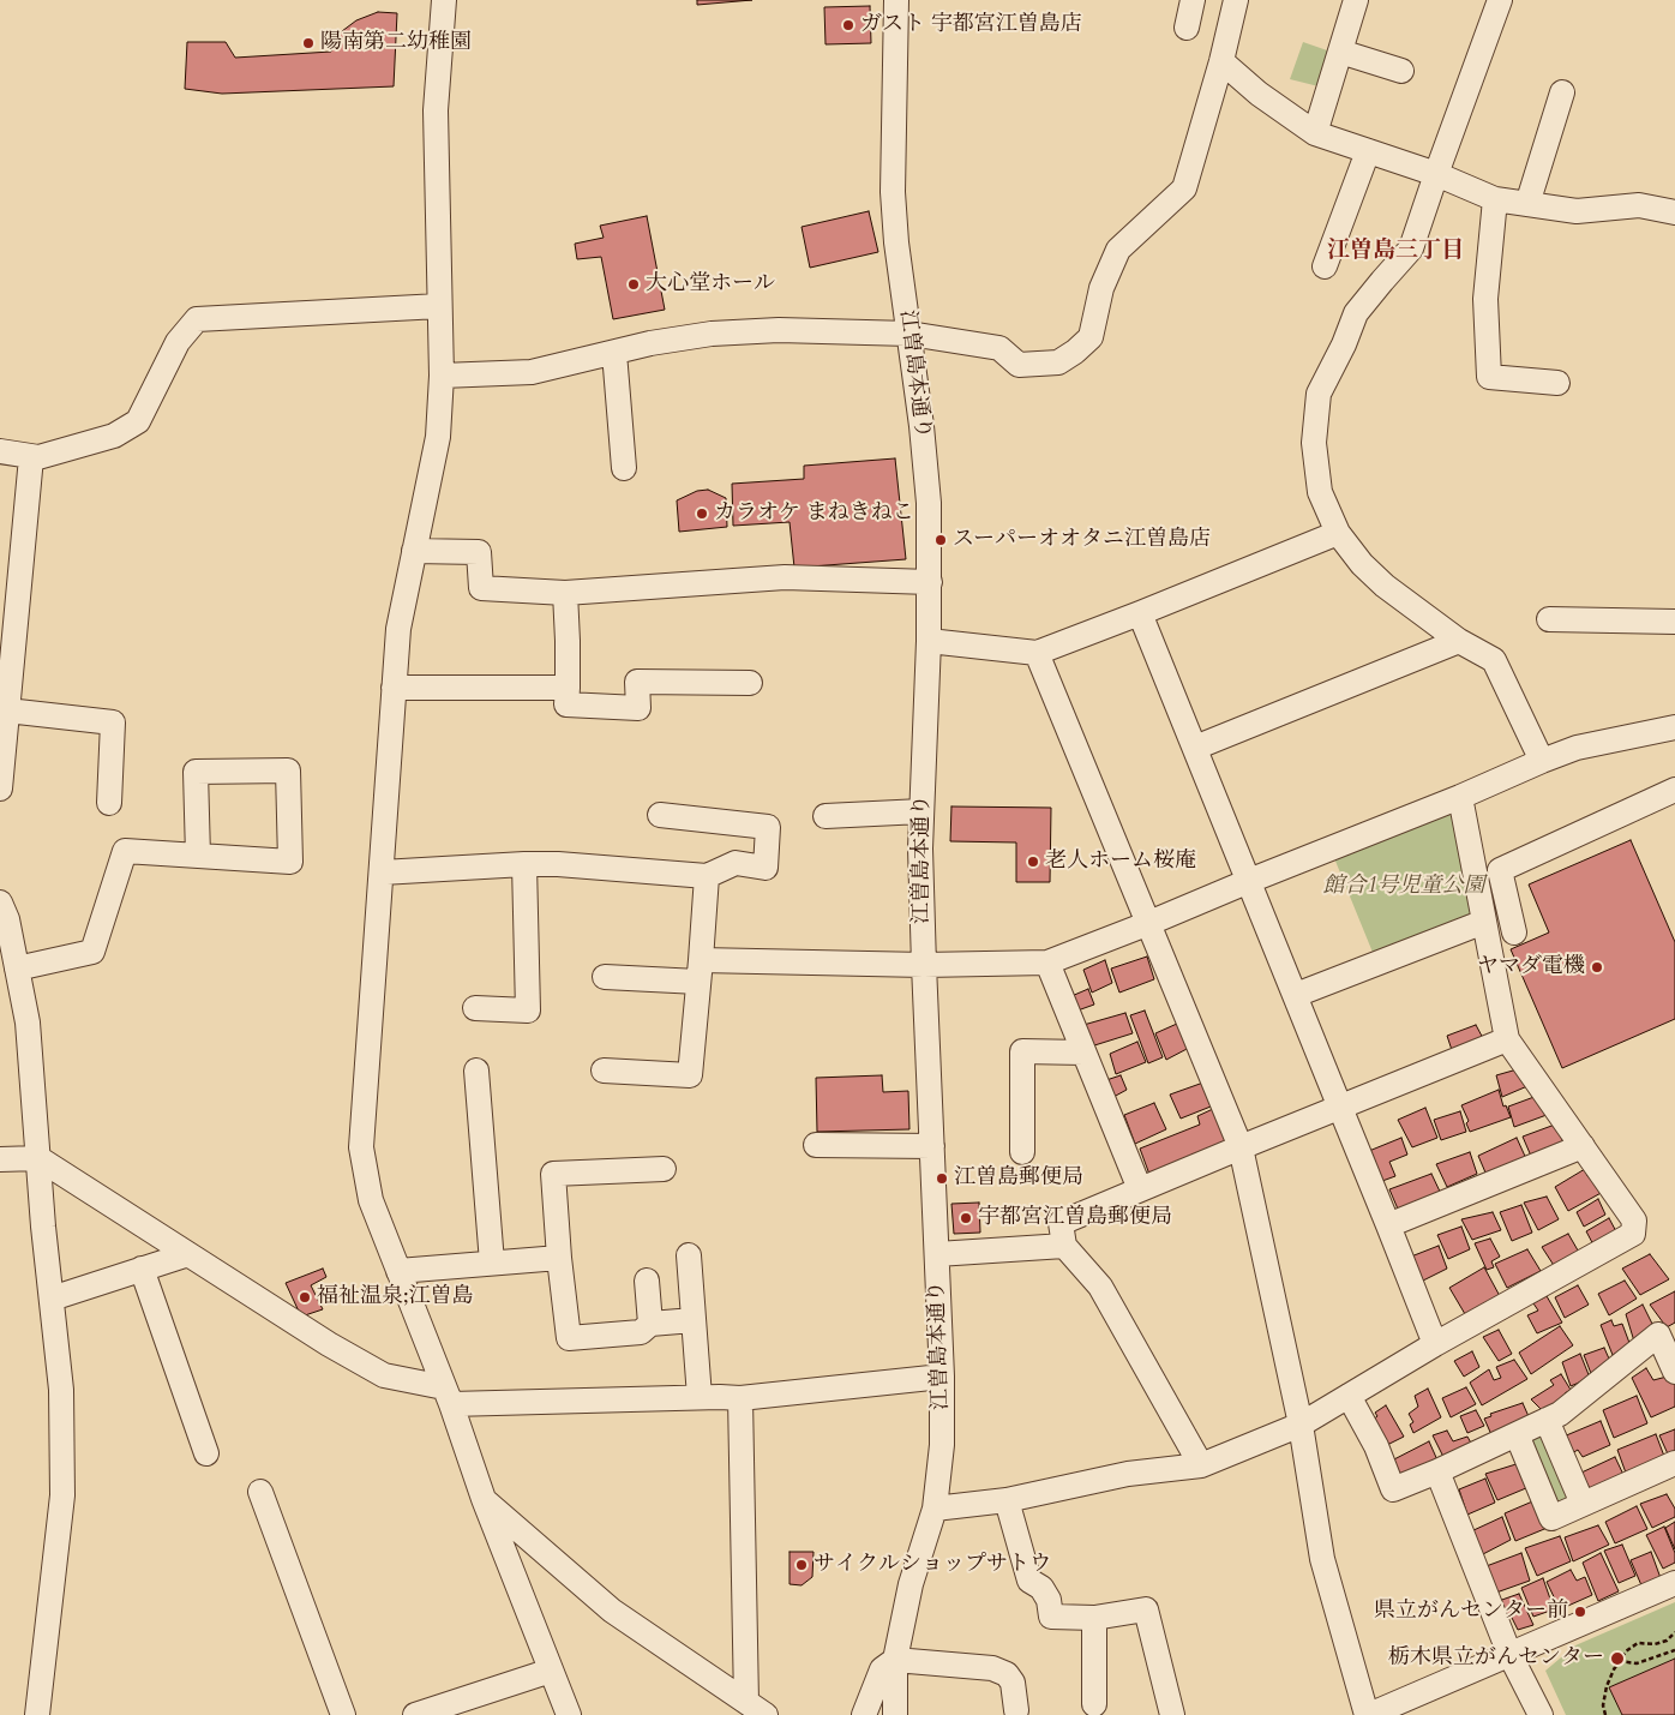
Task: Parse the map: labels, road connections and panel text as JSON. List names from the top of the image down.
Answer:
{
  "streets": {
    "street": ["江曽島本通り"]
  },
  "districts": ["江曽島三丁目"],
  "parks": ["館合1号児童公園"],
  "places": [
    "ガスト 宇都宮江曽島店",
    "陽南第二幼稚園",
    "大心堂ホール",
    "カラオケ まねきねこ",
    "スーパーオオタニ江曽島店",
    "老人ホーム桜庵",
    "ヤマダ電機",
    "江曽島郵便局",
    "宇都宮江曽島郵便局",
    "福祉温泉;江曽島",
    "サイクルショップサトウ",
    "県立がんセンター前",
    "栃木県立がんセンター"
  ]
}
